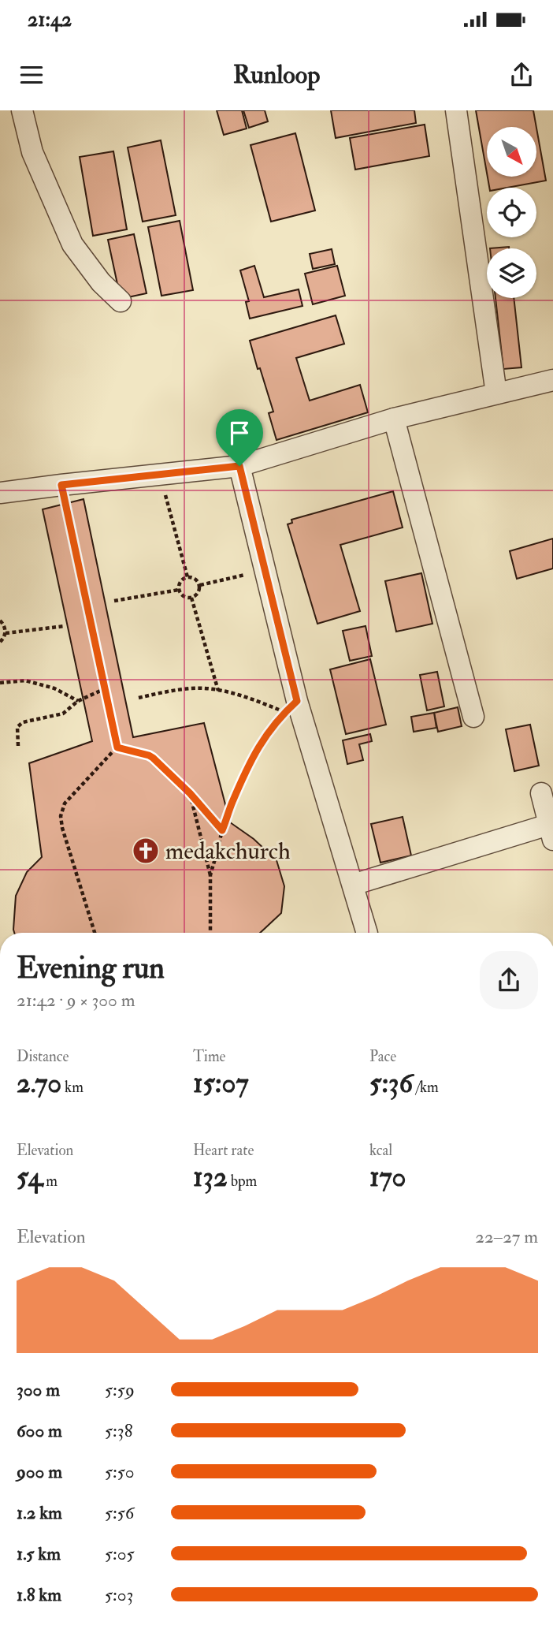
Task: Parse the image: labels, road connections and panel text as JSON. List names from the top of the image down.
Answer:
{
  "places": {
    "church": ["medakchurch"]
  },
  "north": "bottom right",
  "page": {
    "status": "21:42",
    "header": "Runloop",
    "heading": ["Evening run", "21:42 · 9 × 300 m"],
    "stats": [
      ["Distance", "2.70 km"],
      ["Time", "15:07"],
      ["Pace", "5:36 /km"],
      ["Elevation", "54 m"],
      ["Heart rate", "132 bpm"],
      ["kcal", "170"]
    ],
    "chart": ["Elevation", "22–27 m"],
    "list": [
      {
        "name": "300 m",
        "note": "5:59"
      },
      {
        "name": "600 m",
        "note": "5:38"
      },
      {
        "name": "900 m",
        "note": "5:50"
      },
      {
        "name": "1.2 km",
        "note": "5:56"
      },
      {
        "name": "1.5 km",
        "note": "5:05"
      },
      {
        "name": "1.8 km",
        "note": "5:03"
      }
    ]
  }
}
